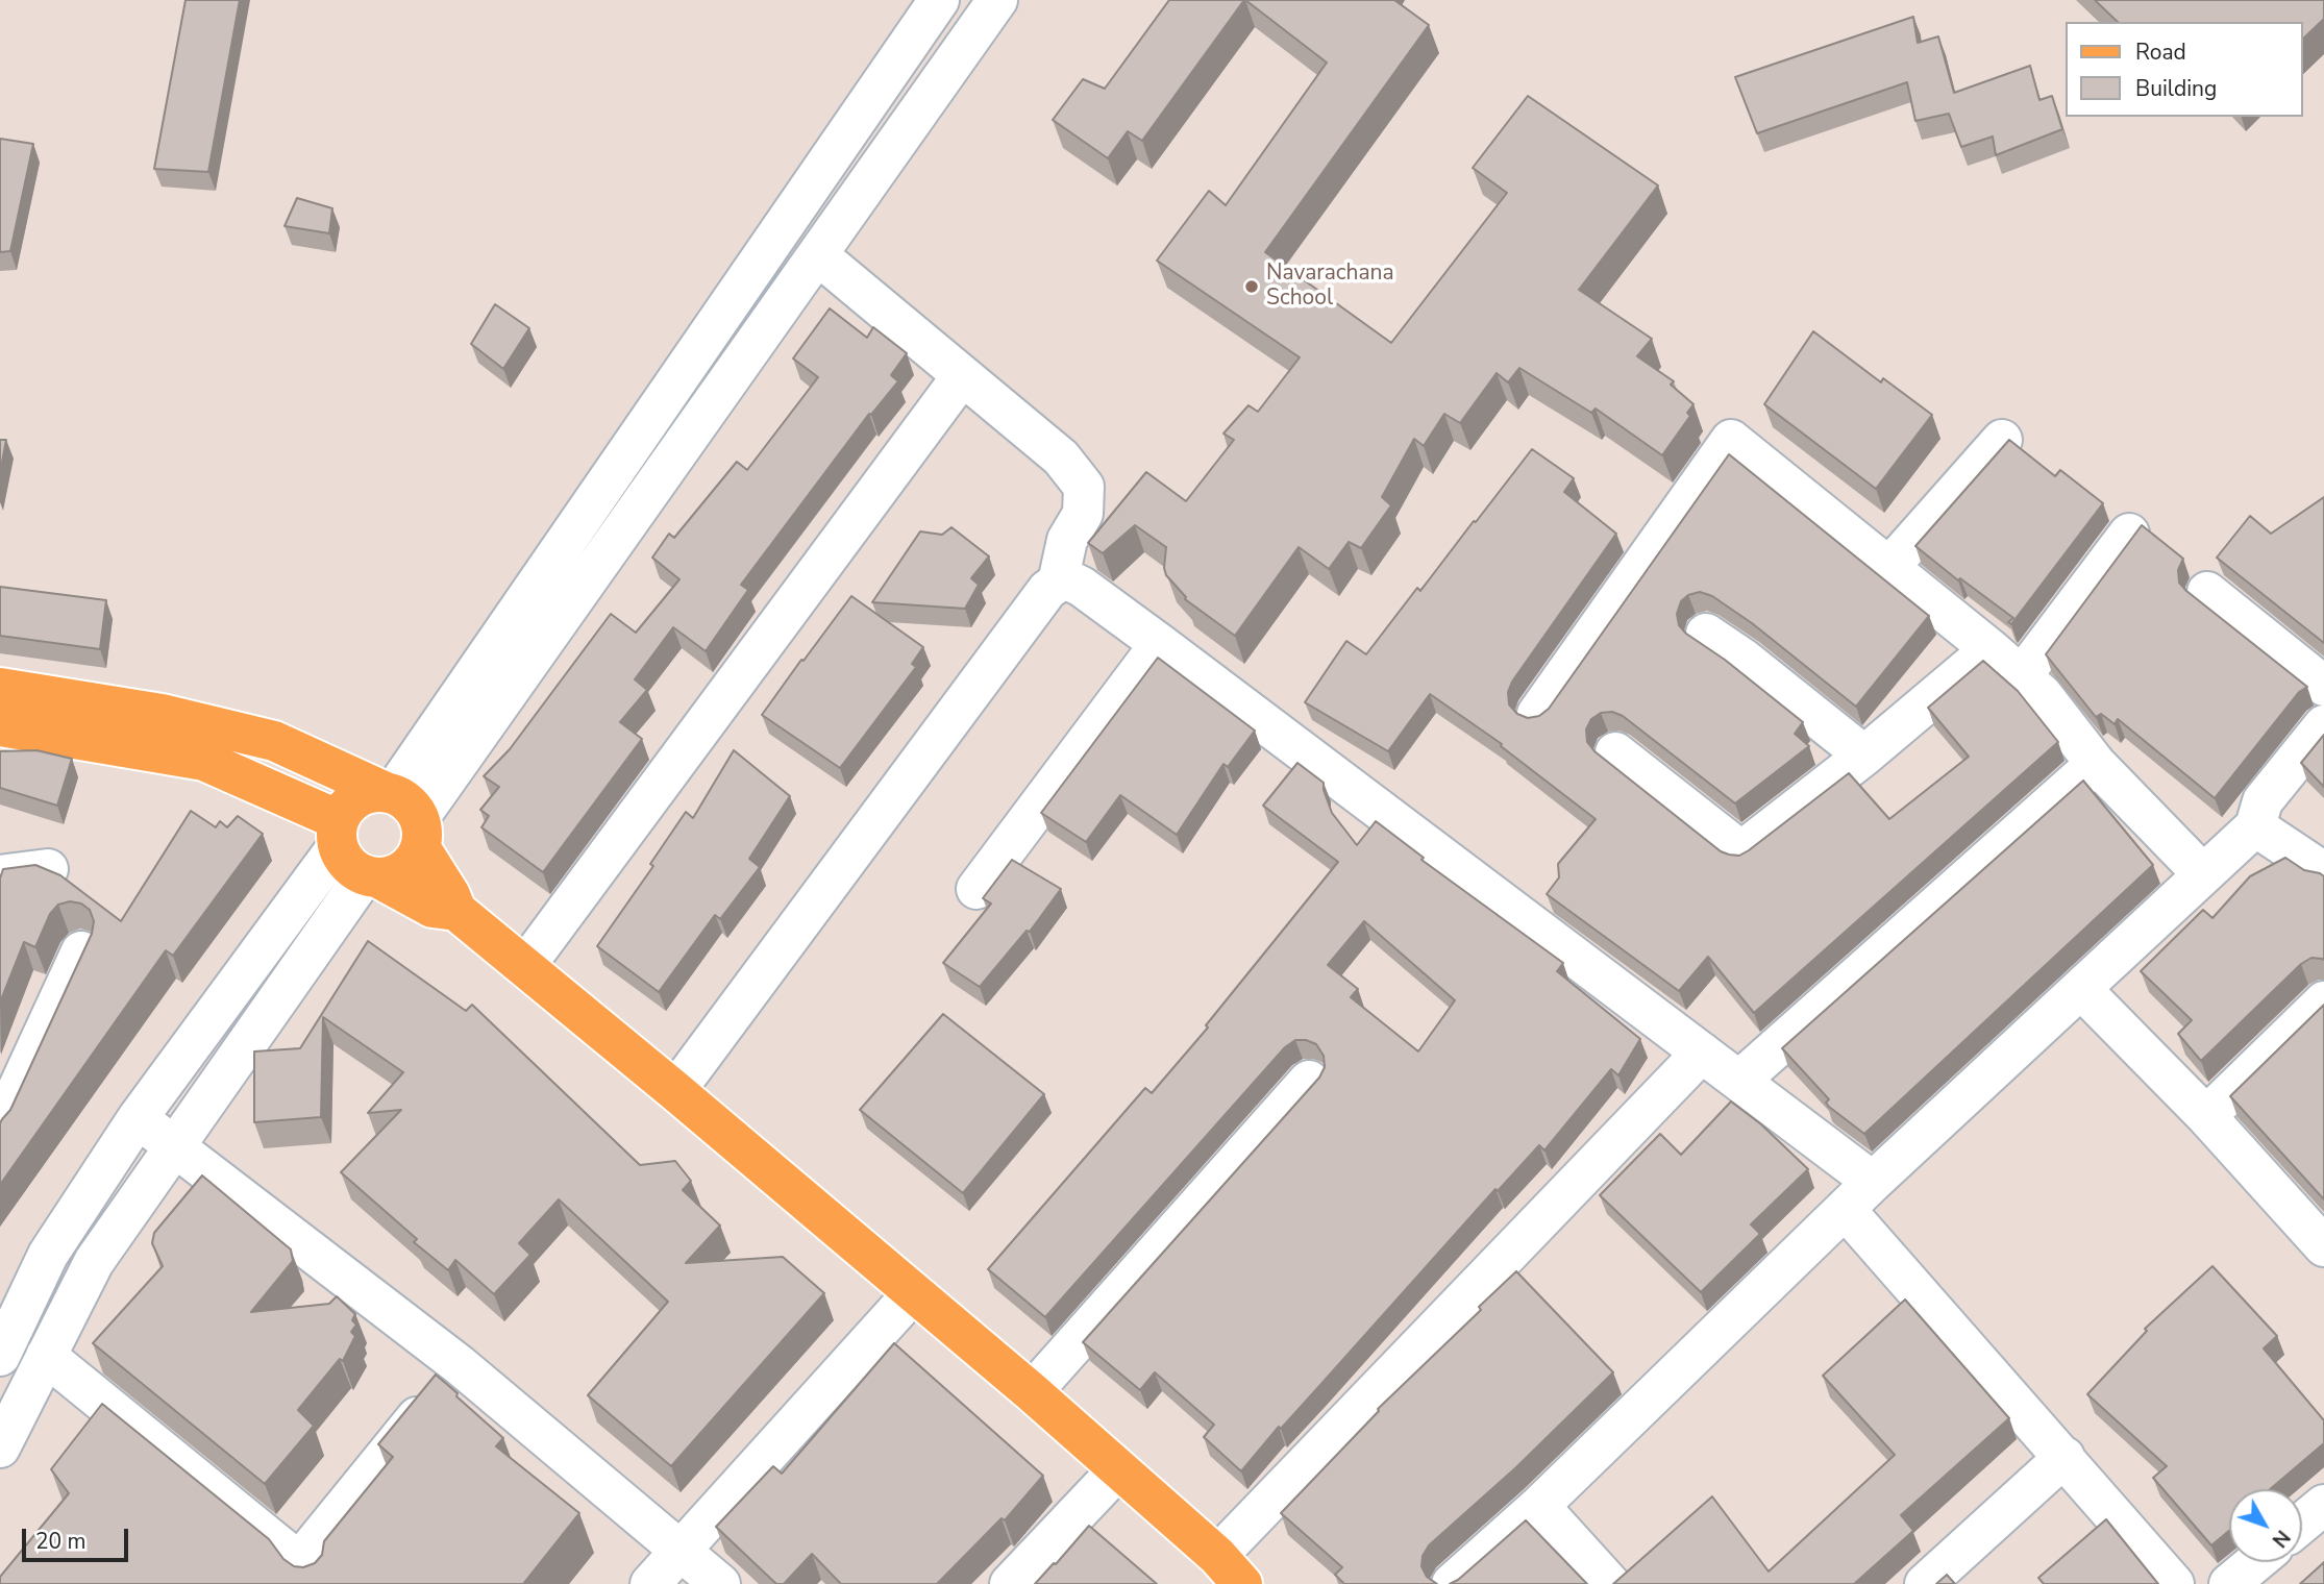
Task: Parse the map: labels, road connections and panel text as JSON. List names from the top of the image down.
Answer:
{
  "places": ["Navarachana School"],
  "legend": ["Road", "Building"],
  "scale_bar": "20 m",
  "north": "bottom right"
}
